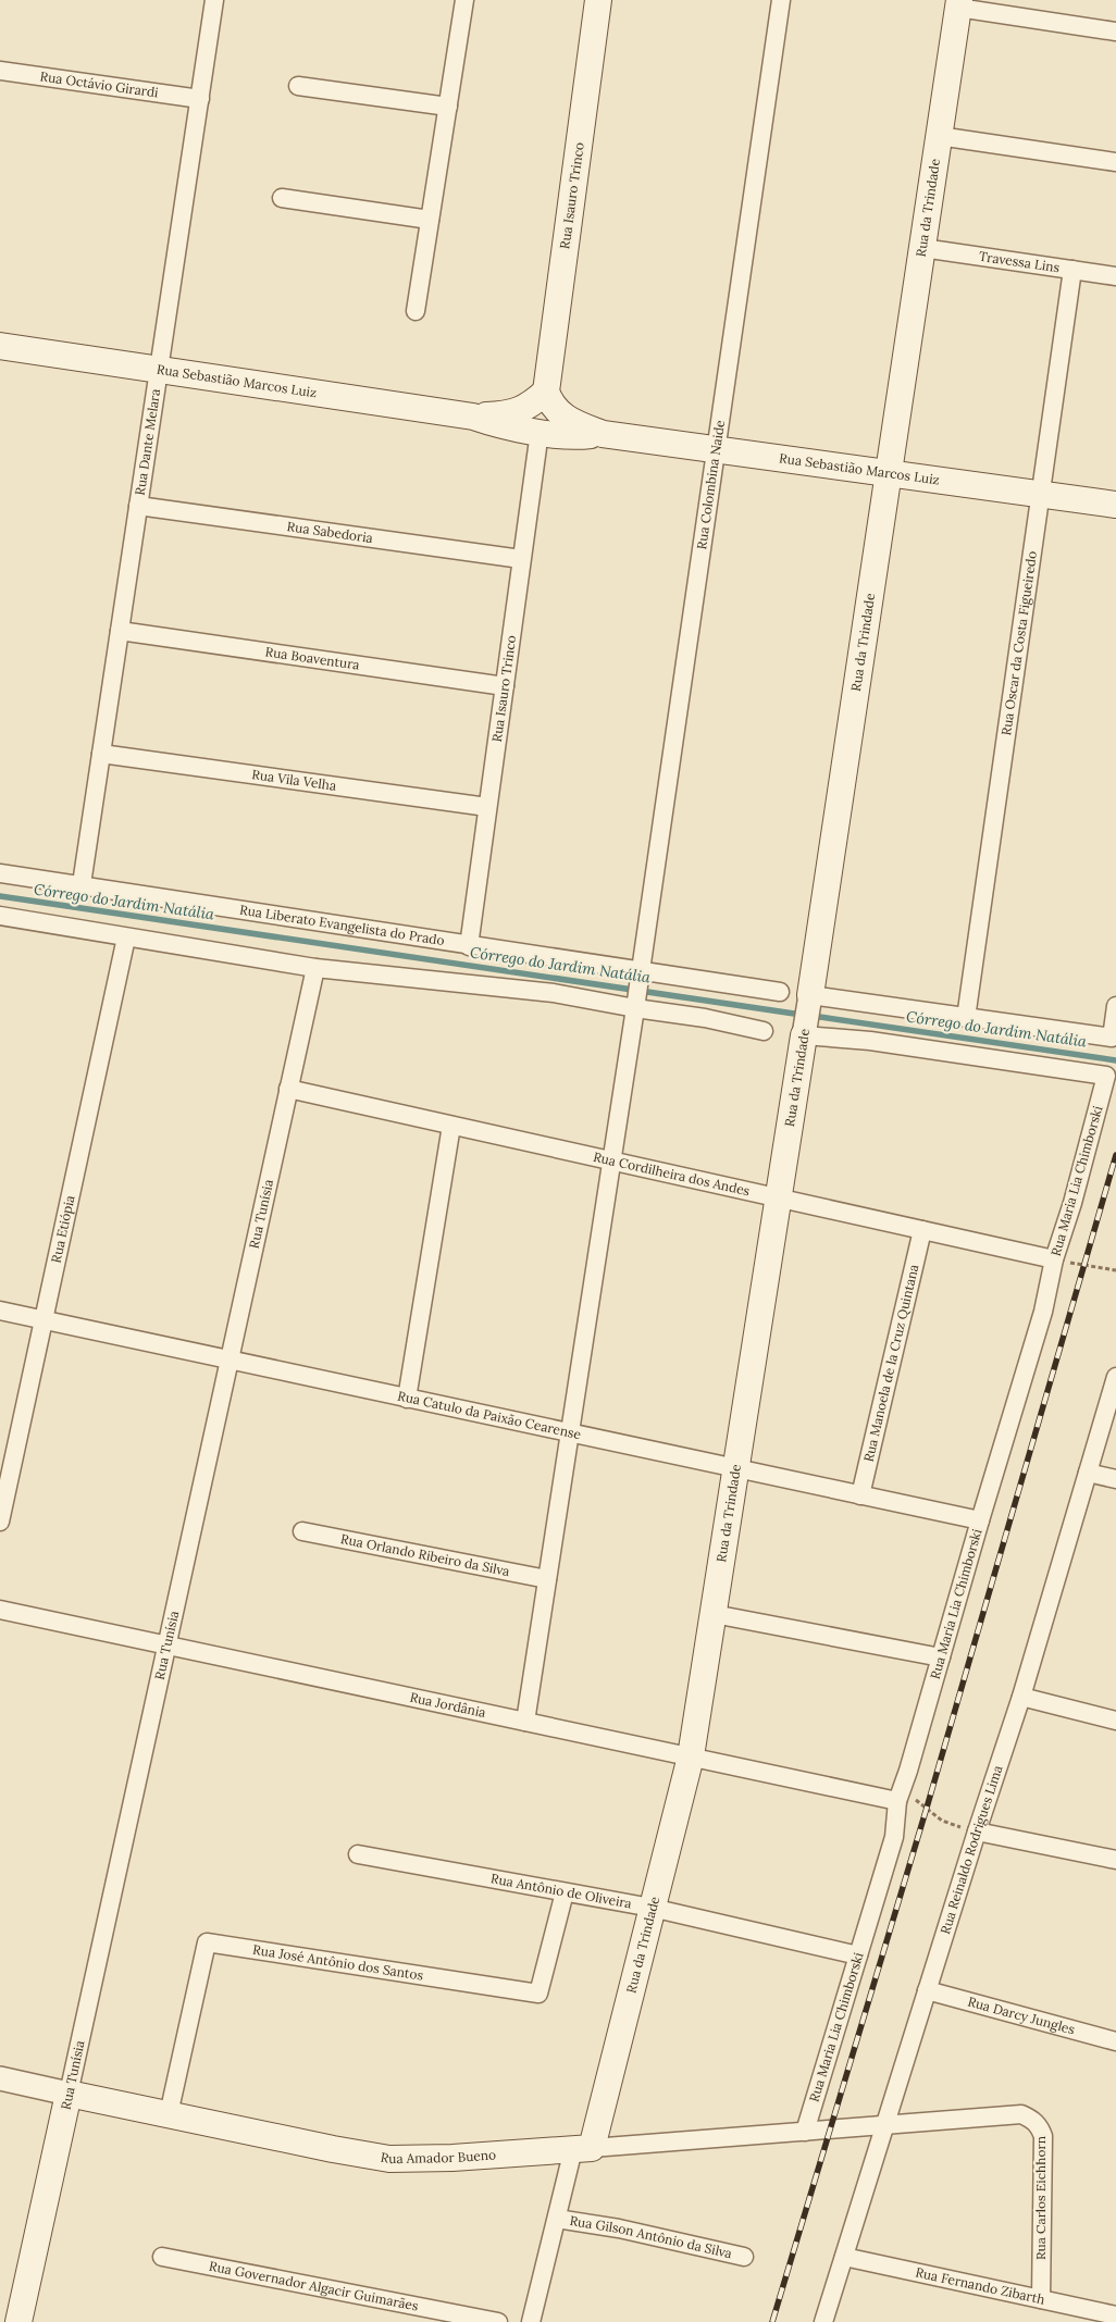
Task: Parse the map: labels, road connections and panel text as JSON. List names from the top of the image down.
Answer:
{
  "streets": {
    "main road": [
      "Rua Isauro Trinco",
      "Rua da Trindade",
      "Rua Sebastião Marcos Luiz",
      "Rua Tunísia",
      "Rua Amador Bueno"
    ],
    "street": [
      "Rua Octávio Girardi",
      "Travessa Lins",
      "Rua Dante Melara",
      "Rua Colombina Naide",
      "Rua Sabedoria",
      "Rua Oscar da Costa Figueiredo",
      "Rua Boaventura",
      "Rua Vila Velha",
      "Rua Liberato Evangelista do Prado",
      "Rua Cordilheira dos Andes",
      "Rua Maria Lia Chimborski",
      "Rua Etiópia",
      "Rua Manoela de la Cruz Quintana",
      "Rua Catulo da Paixão Cearense",
      "Rua Orlando Ribeiro da Silva",
      "Rua Jordânia",
      "Rua Reinaldo Rodrigues Lima",
      "Rua Antônio de Oliveira",
      "Rua José Antônio dos Santos",
      "Rua Darcy Jungles",
      "Rua Carlos Eichhorn",
      "Rua Gilson Antônio da Silva",
      "Rua Governador Algacir Guimarães",
      "Rua Fernando Zibarth"
    ]
  },
  "crossings": [
    ["Rua Octávio Girardi", "Rua Dante Melara"],
    ["Rua Isauro Trinco", "Rua Sebastião Marcos Luiz"],
    ["Rua Isauro Trinco", "Rua Sabedoria"],
    ["Rua Isauro Trinco", "Rua Boaventura"],
    ["Rua Isauro Trinco", "Rua Vila Velha"],
    ["Rua Isauro Trinco", "Rua Liberato Evangelista do Prado"],
    ["Rua da Trindade", "Travessa Lins"],
    ["Rua da Trindade", "Rua Sebastião Marcos Luiz"],
    ["Rua da Trindade", "Rua Cordilheira dos Andes"],
    ["Rua da Trindade", "Rua Maria Lia Chimborski"],
    ["Rua da Trindade", "Rua Catulo da Paixão Cearense"],
    ["Rua da Trindade", "Rua Jordânia"],
    ["Rua da Trindade", "Rua Antônio de Oliveira"],
    ["Rua da Trindade", "Rua Amador Bueno"],
    ["Rua da Trindade", "Rua Gilson Antônio da Silva"],
    ["Travessa Lins", "Rua Oscar da Costa Figueiredo"],
    ["Rua Sebastião Marcos Luiz", "Rua Dante Melara"],
    ["Rua Sebastião Marcos Luiz", "Rua Colombina Naide"],
    ["Rua Sebastião Marcos Luiz", "Rua Oscar da Costa Figueiredo"],
    ["Rua Dante Melara", "Rua Sabedoria"],
    ["Rua Dante Melara", "Rua Boaventura"],
    ["Rua Dante Melara", "Rua Vila Velha"],
    ["Rua Dante Melara", "Rua Liberato Evangelista do Prado"],
    ["Rua Colombina Naide", "Rua Liberato Evangelista do Prado"],
    ["Rua Colombina Naide", "Rua Cordilheira dos Andes"],
    ["Rua Colombina Naide", "Rua Catulo da Paixão Cearense"],
    ["Rua Colombina Naide", "Rua Orlando Ribeiro da Silva"],
    ["Rua Colombina Naide", "Rua Jordânia"],
    ["Rua Cordilheira dos Andes", "Rua Maria Lia Chimborski"],
    ["Rua Cordilheira dos Andes", "Rua Tunísia"],
    ["Rua Cordilheira dos Andes", "Rua Manoela de la Cruz Quintana"],
    ["Rua Maria Lia Chimborski", "Rua Catulo da Paixão Cearense"],
    ["Rua Maria Lia Chimborski", "Rua Jordânia"],
    ["Rua Maria Lia Chimborski", "Rua Antônio de Oliveira"],
    ["Rua Maria Lia Chimborski", "Rua Amador Bueno"],
    ["Rua Tunísia", "Rua Catulo da Paixão Cearense"],
    ["Rua Tunísia", "Rua Jordânia"],
    ["Rua Tunísia", "Rua Amador Bueno"],
    ["Rua Etiópia", "Rua Catulo da Paixão Cearense"],
    ["Rua Manoela de la Cruz Quintana", "Rua Catulo da Paixão Cearense"],
    ["Rua Reinaldo Rodrigues Lima", "Rua Darcy Jungles"],
    ["Rua Reinaldo Rodrigues Lima", "Rua Amador Bueno"],
    ["Rua Reinaldo Rodrigues Lima", "Rua Carlos Eichhorn"],
    ["Rua Reinaldo Rodrigues Lima", "Rua Fernando Zibarth"],
    ["Rua Antônio de Oliveira", "Rua José Antônio dos Santos"],
    ["Rua José Antônio dos Santos", "Rua Amador Bueno"],
    ["Rua Amador Bueno", "Rua Carlos Eichhorn"],
    ["Rua Carlos Eichhorn", "Rua Fernando Zibarth"]
  ],
  "water": ["Córrego do Jardim Natália"]
}
